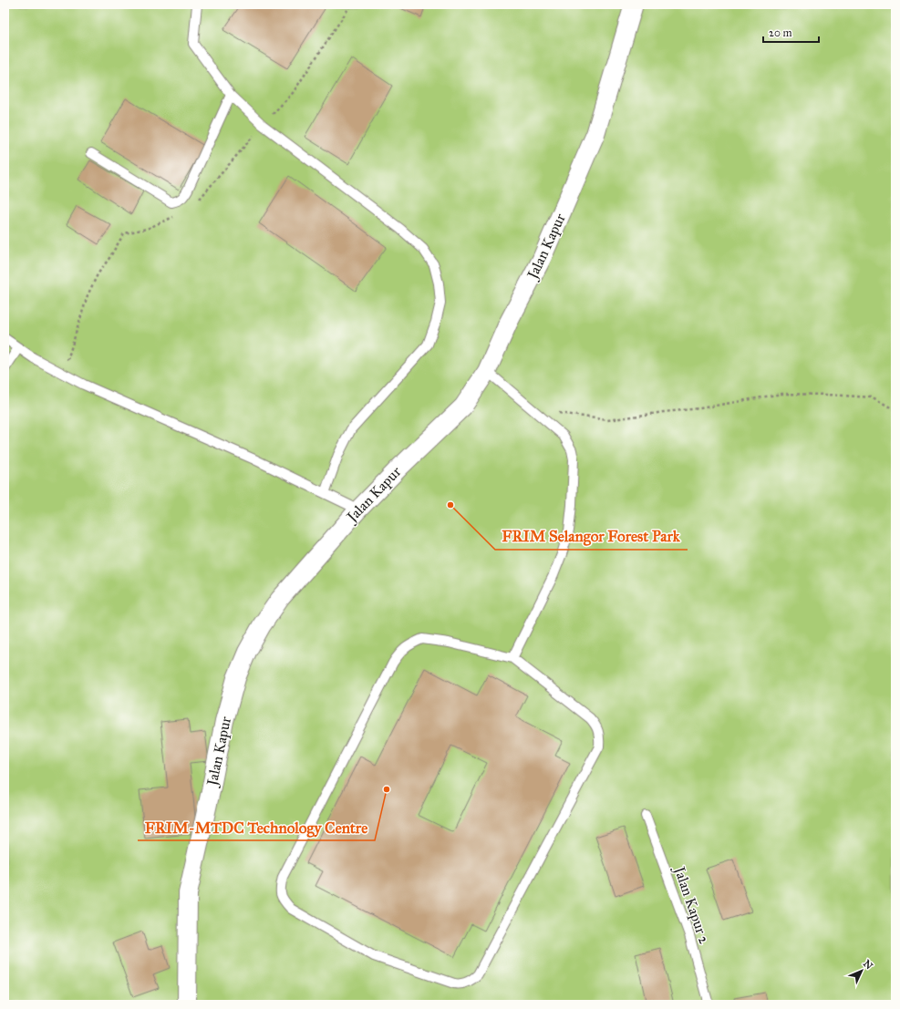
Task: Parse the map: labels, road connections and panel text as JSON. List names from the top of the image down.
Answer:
{
  "streets": {
    "street": ["Jalan Kapur"],
    "lane": ["Jalan Kapur 2"]
  },
  "places": ["FRIM Selangor Forest Park", "FRIM-MTDC Technology Centre"],
  "scale_bar": "20 m",
  "north": "top right"
}
